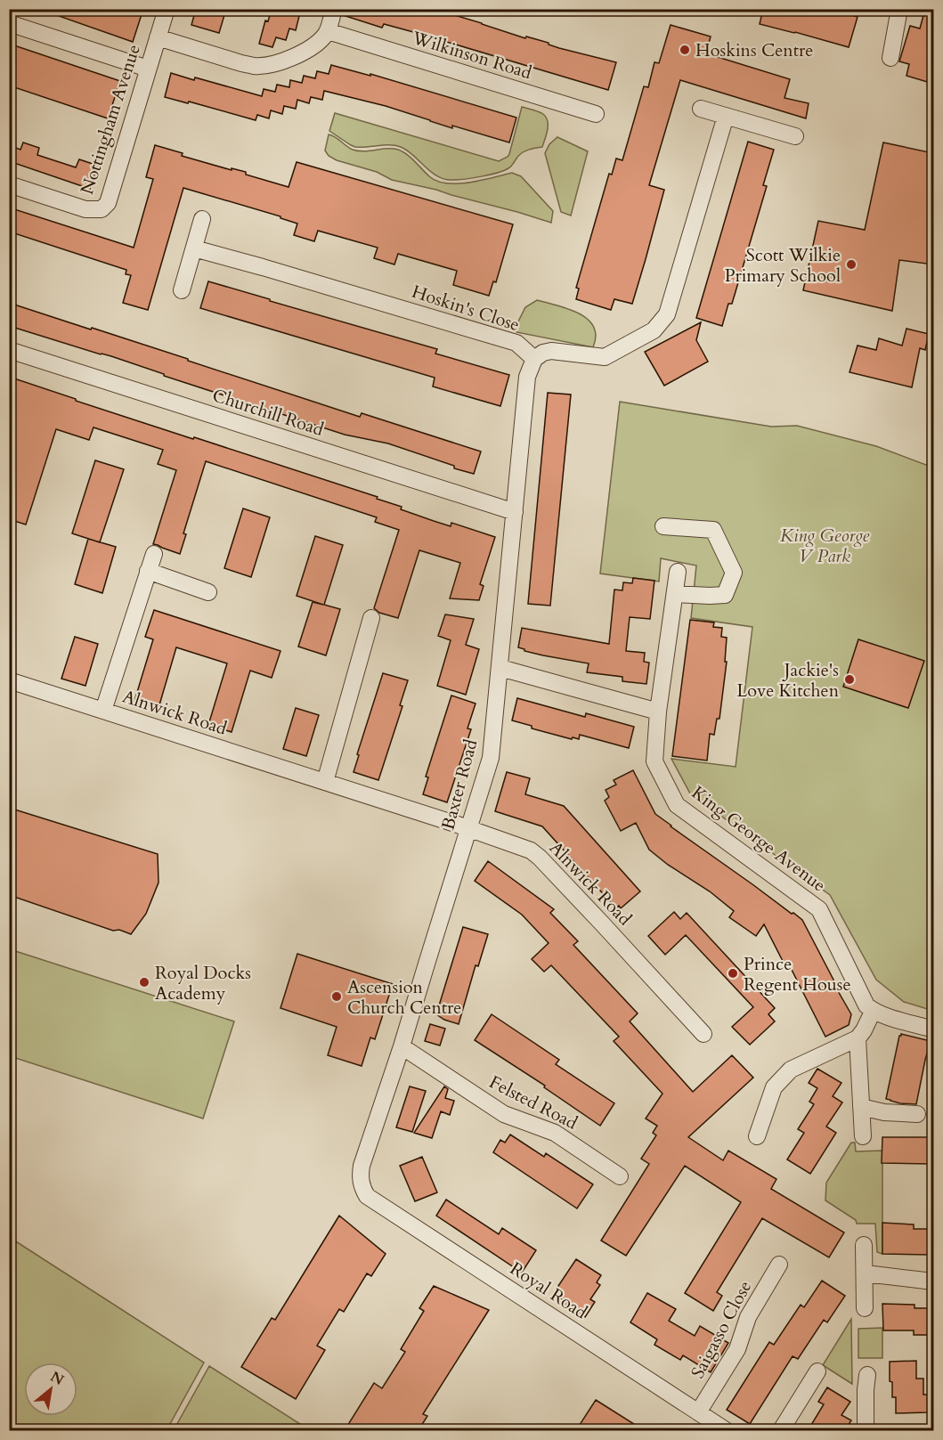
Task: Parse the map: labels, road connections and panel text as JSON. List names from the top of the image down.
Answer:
{
  "streets": {
    "street": [
      "Wilkinson Road",
      "Nottingham Avenue",
      "Hoskin's Close",
      "Churchill Road",
      "Alnwick Road",
      "Baxter Road",
      "King George Avenue",
      "Felsted Road",
      "Royal Road",
      "Saigasso Close"
    ]
  },
  "crossings": [
    ["Hoskin's Close", "Baxter Road"],
    ["Churchill Road", "Baxter Road"],
    ["Alnwick Road", "Baxter Road"],
    ["Baxter Road", "Felsted Road"],
    ["Baxter Road", "Royal Road"],
    ["Royal Road", "Saigasso Close"]
  ],
  "parks": ["King George V Park"],
  "places": [
    "Hoskins Centre",
    "Scott Wilkie Primary School",
    "Jackie's Love Kitchen",
    "Prince Regent House",
    "Royal Docks Academy",
    "Ascension Church Centre"
  ],
  "north": "top right"
}
